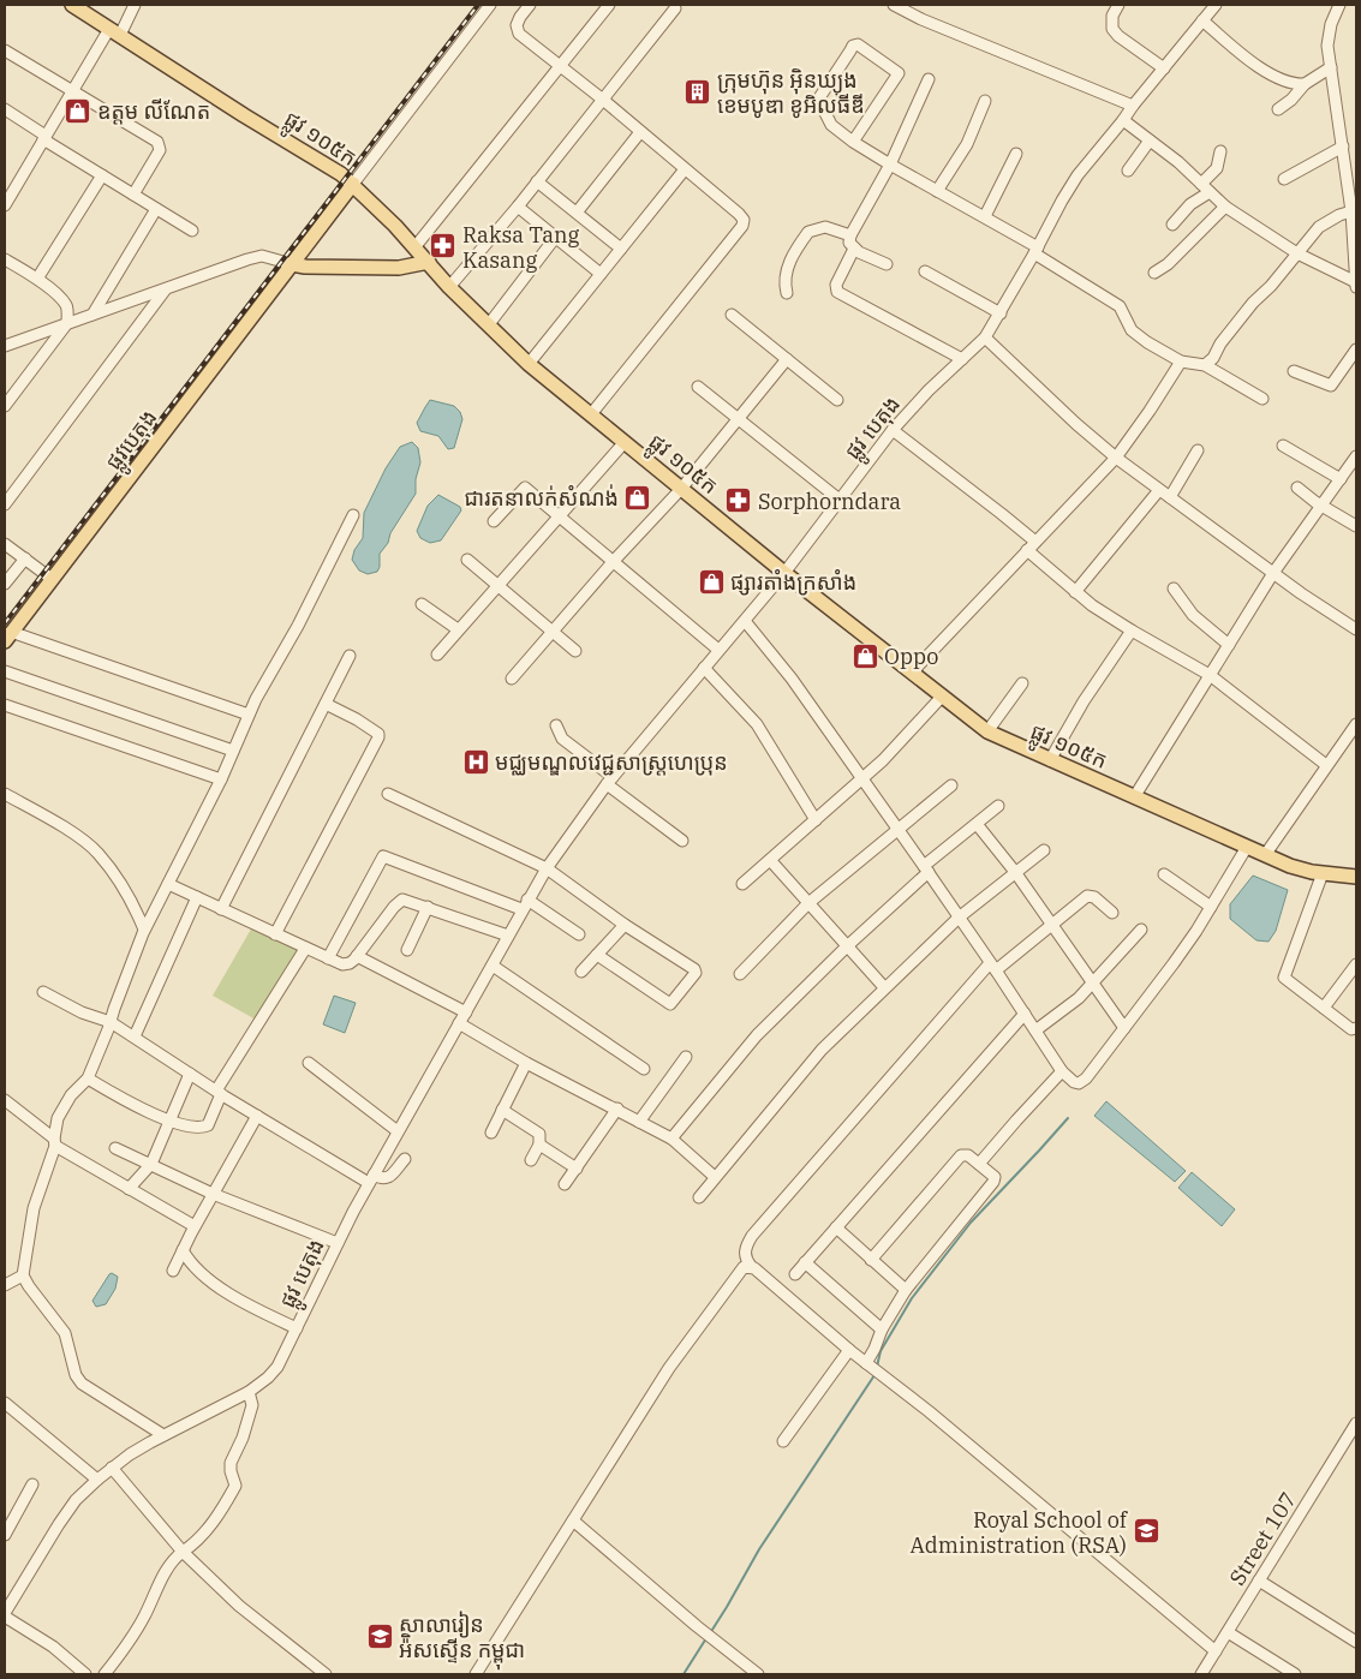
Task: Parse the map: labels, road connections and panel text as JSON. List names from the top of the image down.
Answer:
{
  "streets": {
    "main road": ["ផ្លូវ ១០៥ក", "ផ្លូវបេតុង"],
    "street": ["ផ្លូវ បេតុង", "Street 107"]
  },
  "crossings": [
    ["ផ្លូវ ១០៥ក", "ផ្លូវ បេតុង"],
    ["ផ្លូវ ១០៥ក", "ផ្លូវបេតុង"]
  ],
  "places": {
    "building": ["ក្រុមហ៊ុន អ៊ិនឃ្យុង ខេមបូឌា ខូអិលធីឌី"],
    "shop": [
      "ឧត្តម លីណែត",
      "ជារតនាលក់សំណង់",
      "ផ្សារតាំងក្រសាំង",
      "Oppo"
    ],
    "pharmacy": ["Raksa Tang Kasang", "Sorphorndara"],
    "hospital": ["មជ្ឈមណ្ឌលវេជ្ជសាស្ត្រហេប្រុន"],
    "school or university": ["Royal School of Administration (RSA)", "សាលារៀន អ៉ិសស្ទើន កម្ពុជា"]
  }
}
